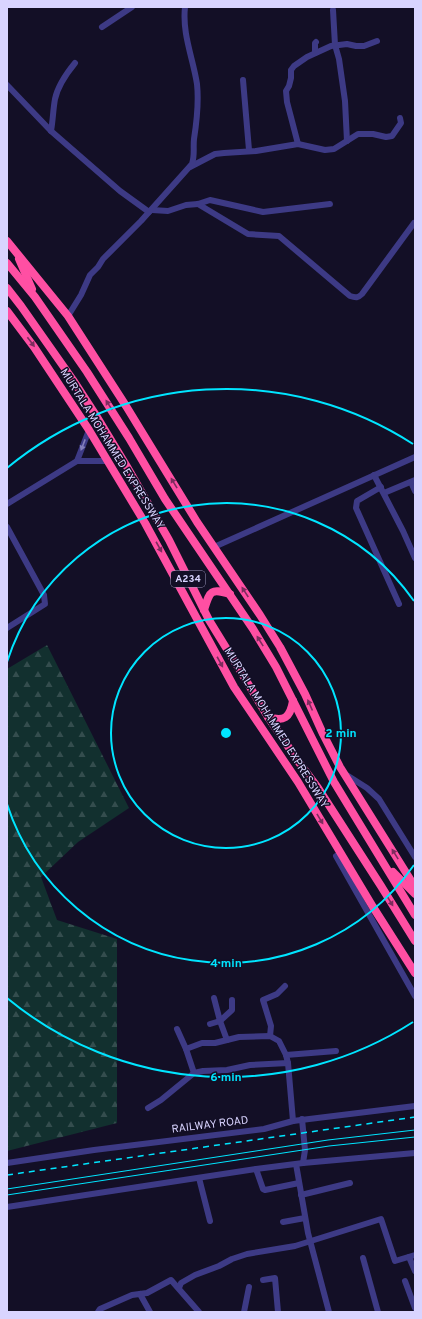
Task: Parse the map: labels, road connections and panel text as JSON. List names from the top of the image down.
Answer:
{
  "streets": {
    "highway": ["MURTALA MOHAMMED EXPRESSWAY", "A234"],
    "street": ["RAILWAY ROAD"]
  },
  "rings": ["2 min", "4 min", "6 min"]
}
